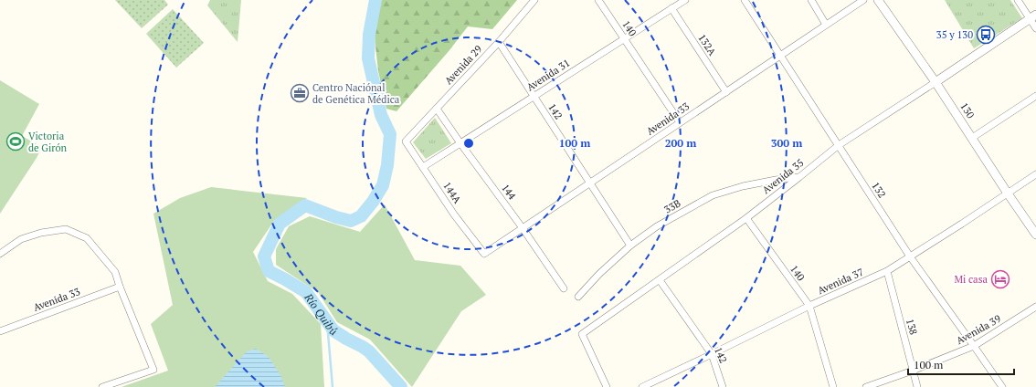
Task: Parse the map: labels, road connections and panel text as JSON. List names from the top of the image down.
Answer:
{
  "streets": {
    "street": [
      "140",
      "132A",
      "Avenida 29",
      "Avenida 31",
      "130",
      "142",
      "Avenida 33",
      "Avenida 35",
      "132",
      "144",
      "144A",
      "33B",
      "Avenida 37",
      "138",
      "Avenida 39"
    ]
  },
  "crossings": [
    ["140", "Avenida 31"],
    ["140", "Avenida 33"],
    ["140", "Avenida 35"],
    ["140", "Avenida 37"],
    ["132A", "Avenida 31"],
    ["132A", "Avenida 33"],
    ["Avenida 29", "142"],
    ["Avenida 29", "144"],
    ["Avenida 29", "144A"],
    ["Avenida 31", "142"],
    ["Avenida 31", "144"],
    ["Avenida 31", "144A"],
    ["130", "Avenida 35"],
    ["130", "Avenida 37"],
    ["142", "Avenida 33"],
    ["142", "Avenida 35"],
    ["142", "33B"],
    ["142", "Avenida 37"],
    ["Avenida 33", "132"],
    ["Avenida 33", "144"],
    ["Avenida 33", "144A"],
    ["Avenida 35", "132"],
    ["Avenida 35", "33B"],
    ["132", "Avenida 37"],
    ["132", "Avenida 39"],
    ["Avenida 37", "138"],
    ["138", "Avenida 39"]
  ],
  "water": ["Río Quibú"],
  "places": {
    "bus stop": ["35 y 130"],
    "office": ["Centro Naciónal de Genética Médica"],
    "sports": ["Victoria de Girón"],
    "hotel": ["Mi casa"]
  },
  "scale_bar": "100 m",
  "rings": ["100 m", "200 m", "300 m"]
}
